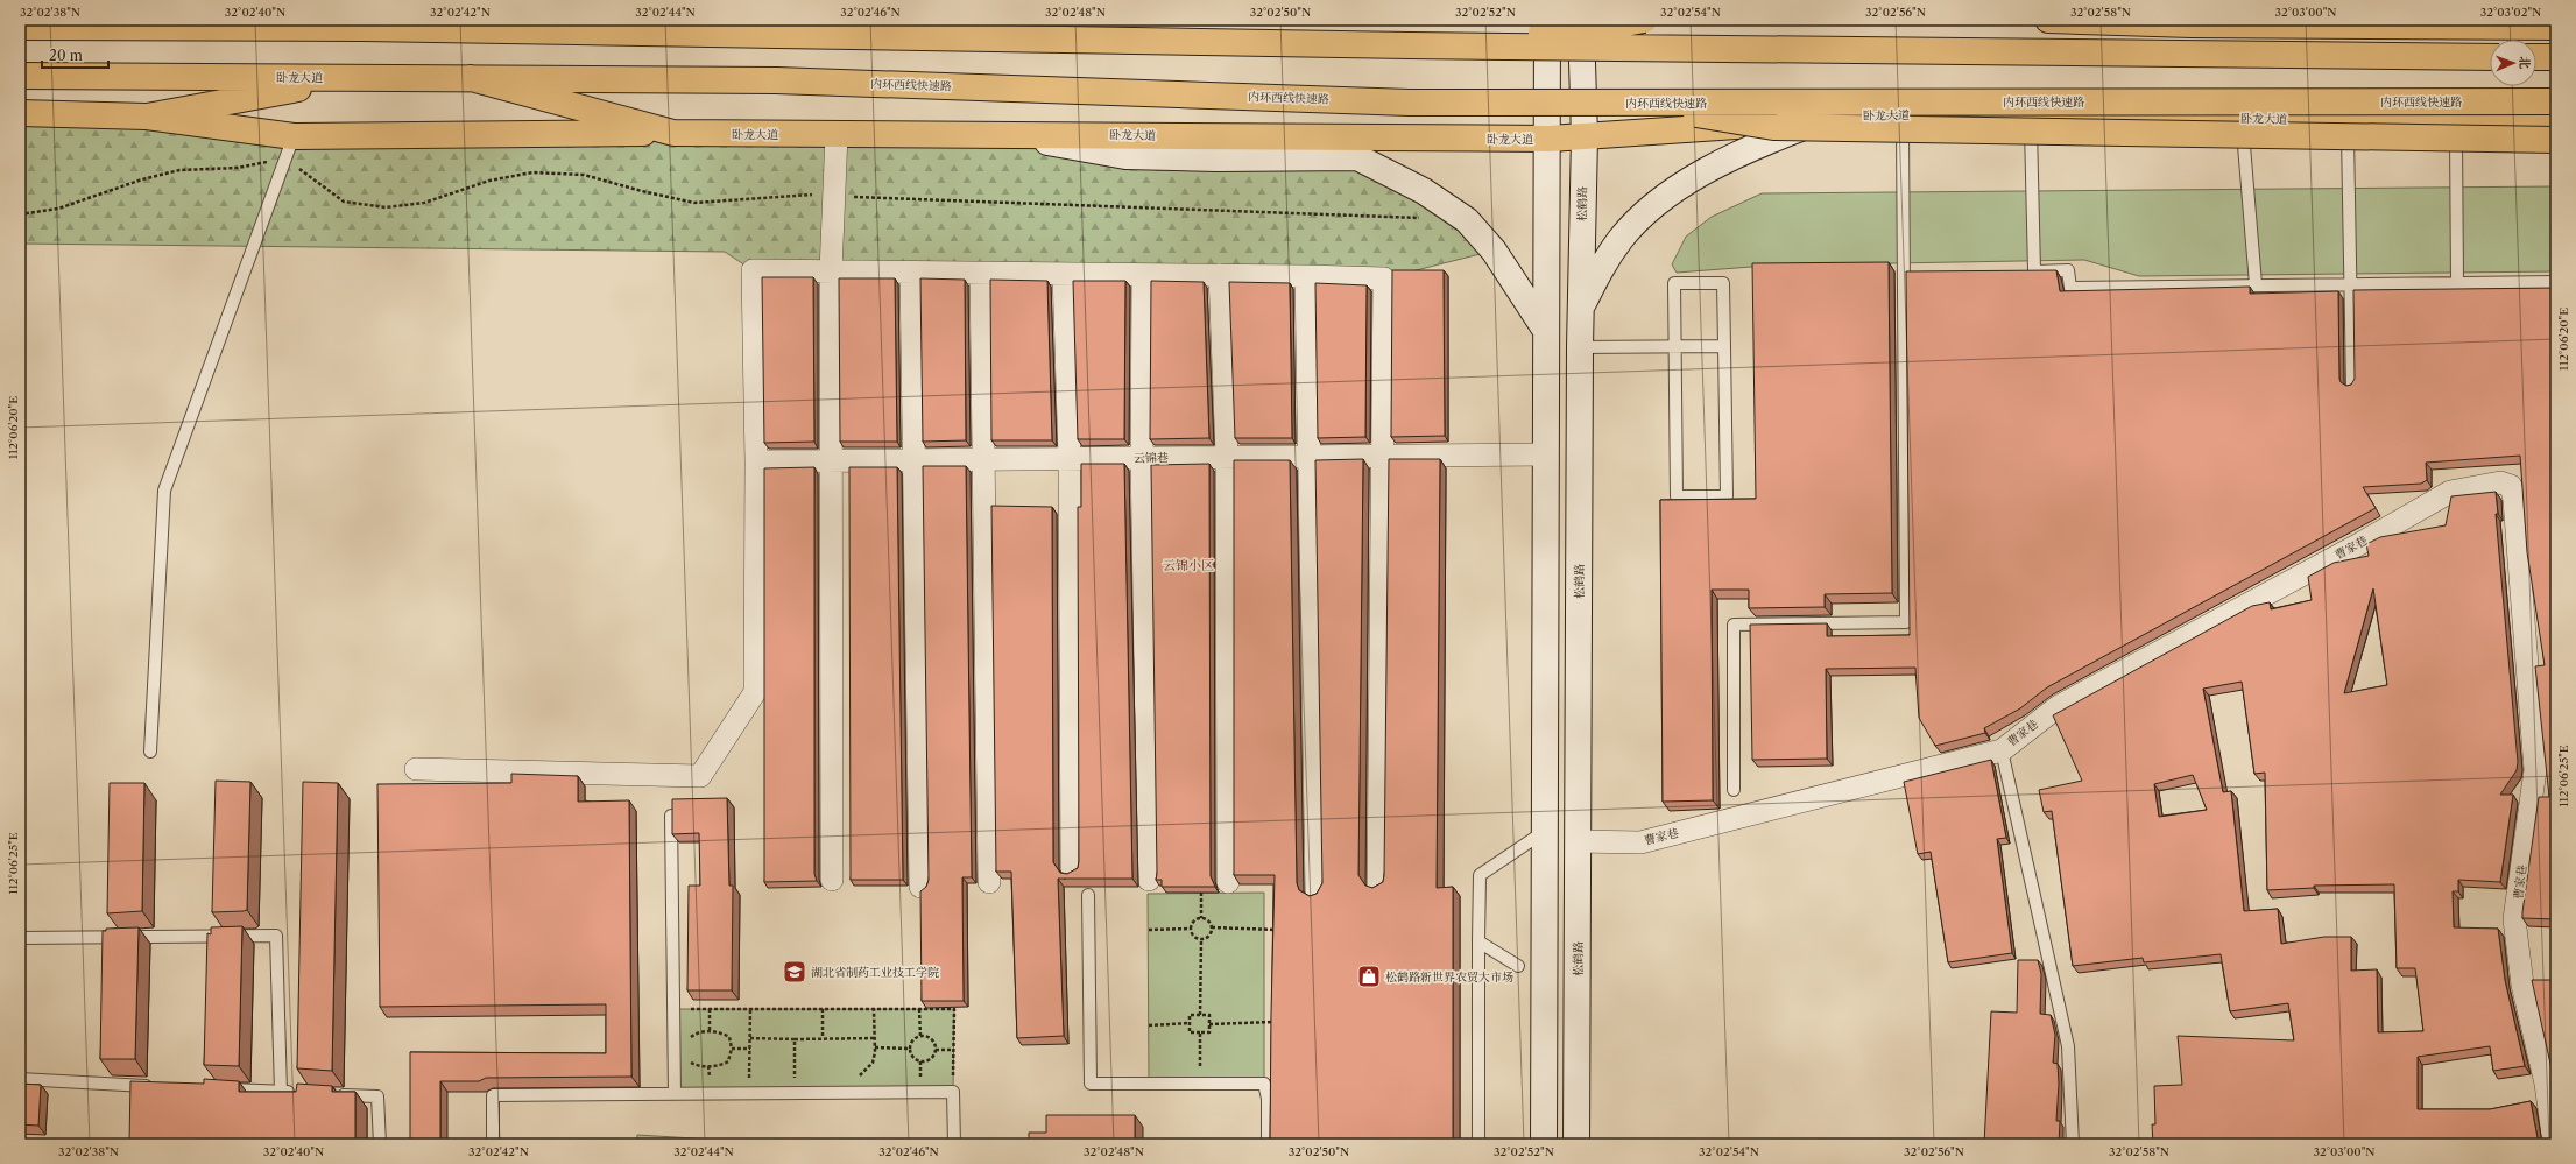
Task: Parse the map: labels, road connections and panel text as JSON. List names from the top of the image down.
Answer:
{
  "streets": {
    "highway": ["卧龙大道", "内环西线快速路"],
    "main road": ["松鹤路"],
    "street": ["云锦巷", "曹家巷"]
  },
  "crossings": [
    ["卧龙大道", "内环西线快速路"],
    ["卧龙大道", "松鹤路"],
    ["松鹤路", "曹家巷"]
  ],
  "districts": ["云锦小区"],
  "places": {
    "school or university": ["湖北省制药工业技工学院"],
    "shop": ["松鹤路新世界农贸大市场"]
  },
  "scale_bar": "20 m",
  "north": "right",
  "coordinates": [
    "32°02'38\"N",
    "32°02'40\"N",
    "32°02'42\"N",
    "32°02'44\"N",
    "32°02'46\"N",
    "32°02'48\"N",
    "32°02'50\"N",
    "32°02'52\"N",
    "32°02'54\"N",
    "32°02'56\"N",
    "32°02'58\"N",
    "32°03'00\"N",
    "32°03'02\"N",
    "112°06'20\"E",
    "112°06'25\"E"
  ]
}
